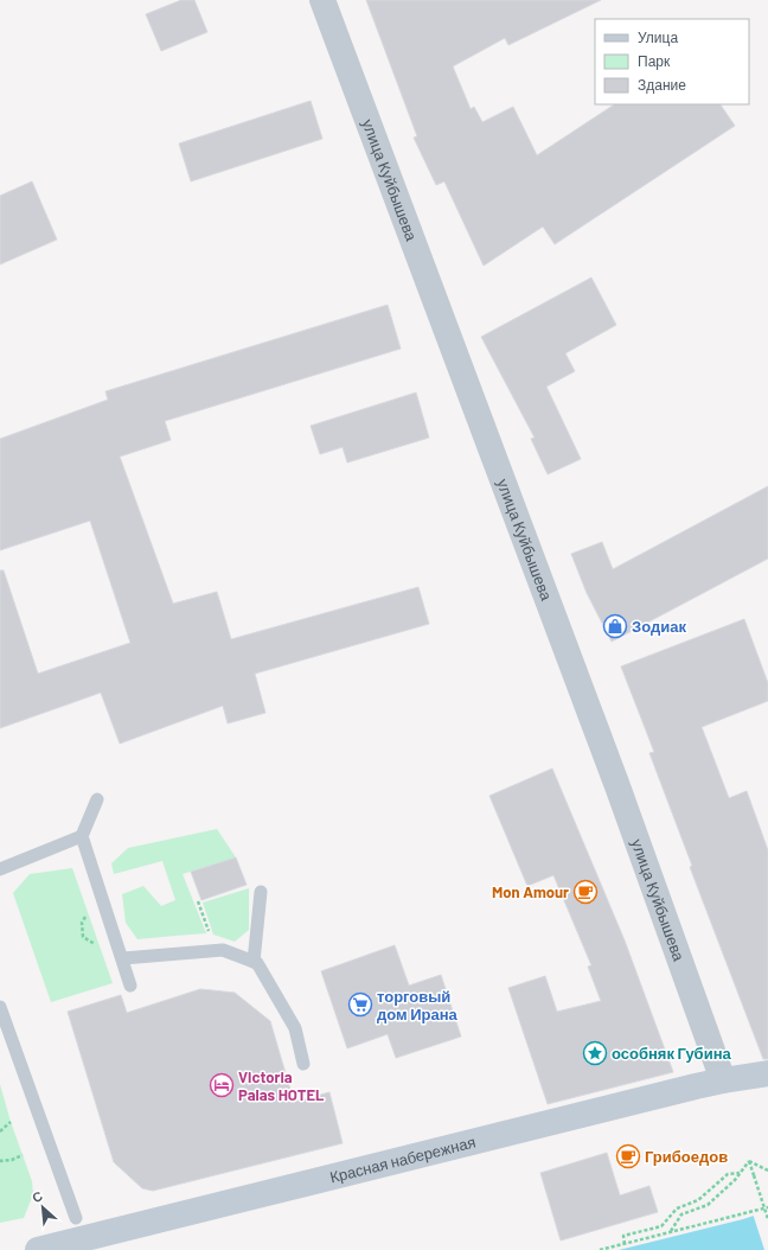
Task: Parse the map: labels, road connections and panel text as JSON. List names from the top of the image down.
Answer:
{
  "streets": {
    "main road": ["Красная набережная"],
    "street": ["улица Куйбышева"]
  },
  "crossings": [
    ["улица Куйбышева", "Красная набережная"]
  ],
  "places": {
    "shop": ["Зодиак"],
    "cafe": ["Mon Amour", "Грибоедов"],
    "supermarket": ["торговый дом Ирана"],
    "place": ["особняк Губина"],
    "hotel": ["Victoria Palas HOTEL"]
  },
  "legend": ["Улица", "Парк", "Здание"],
  "north": "top left"
}
